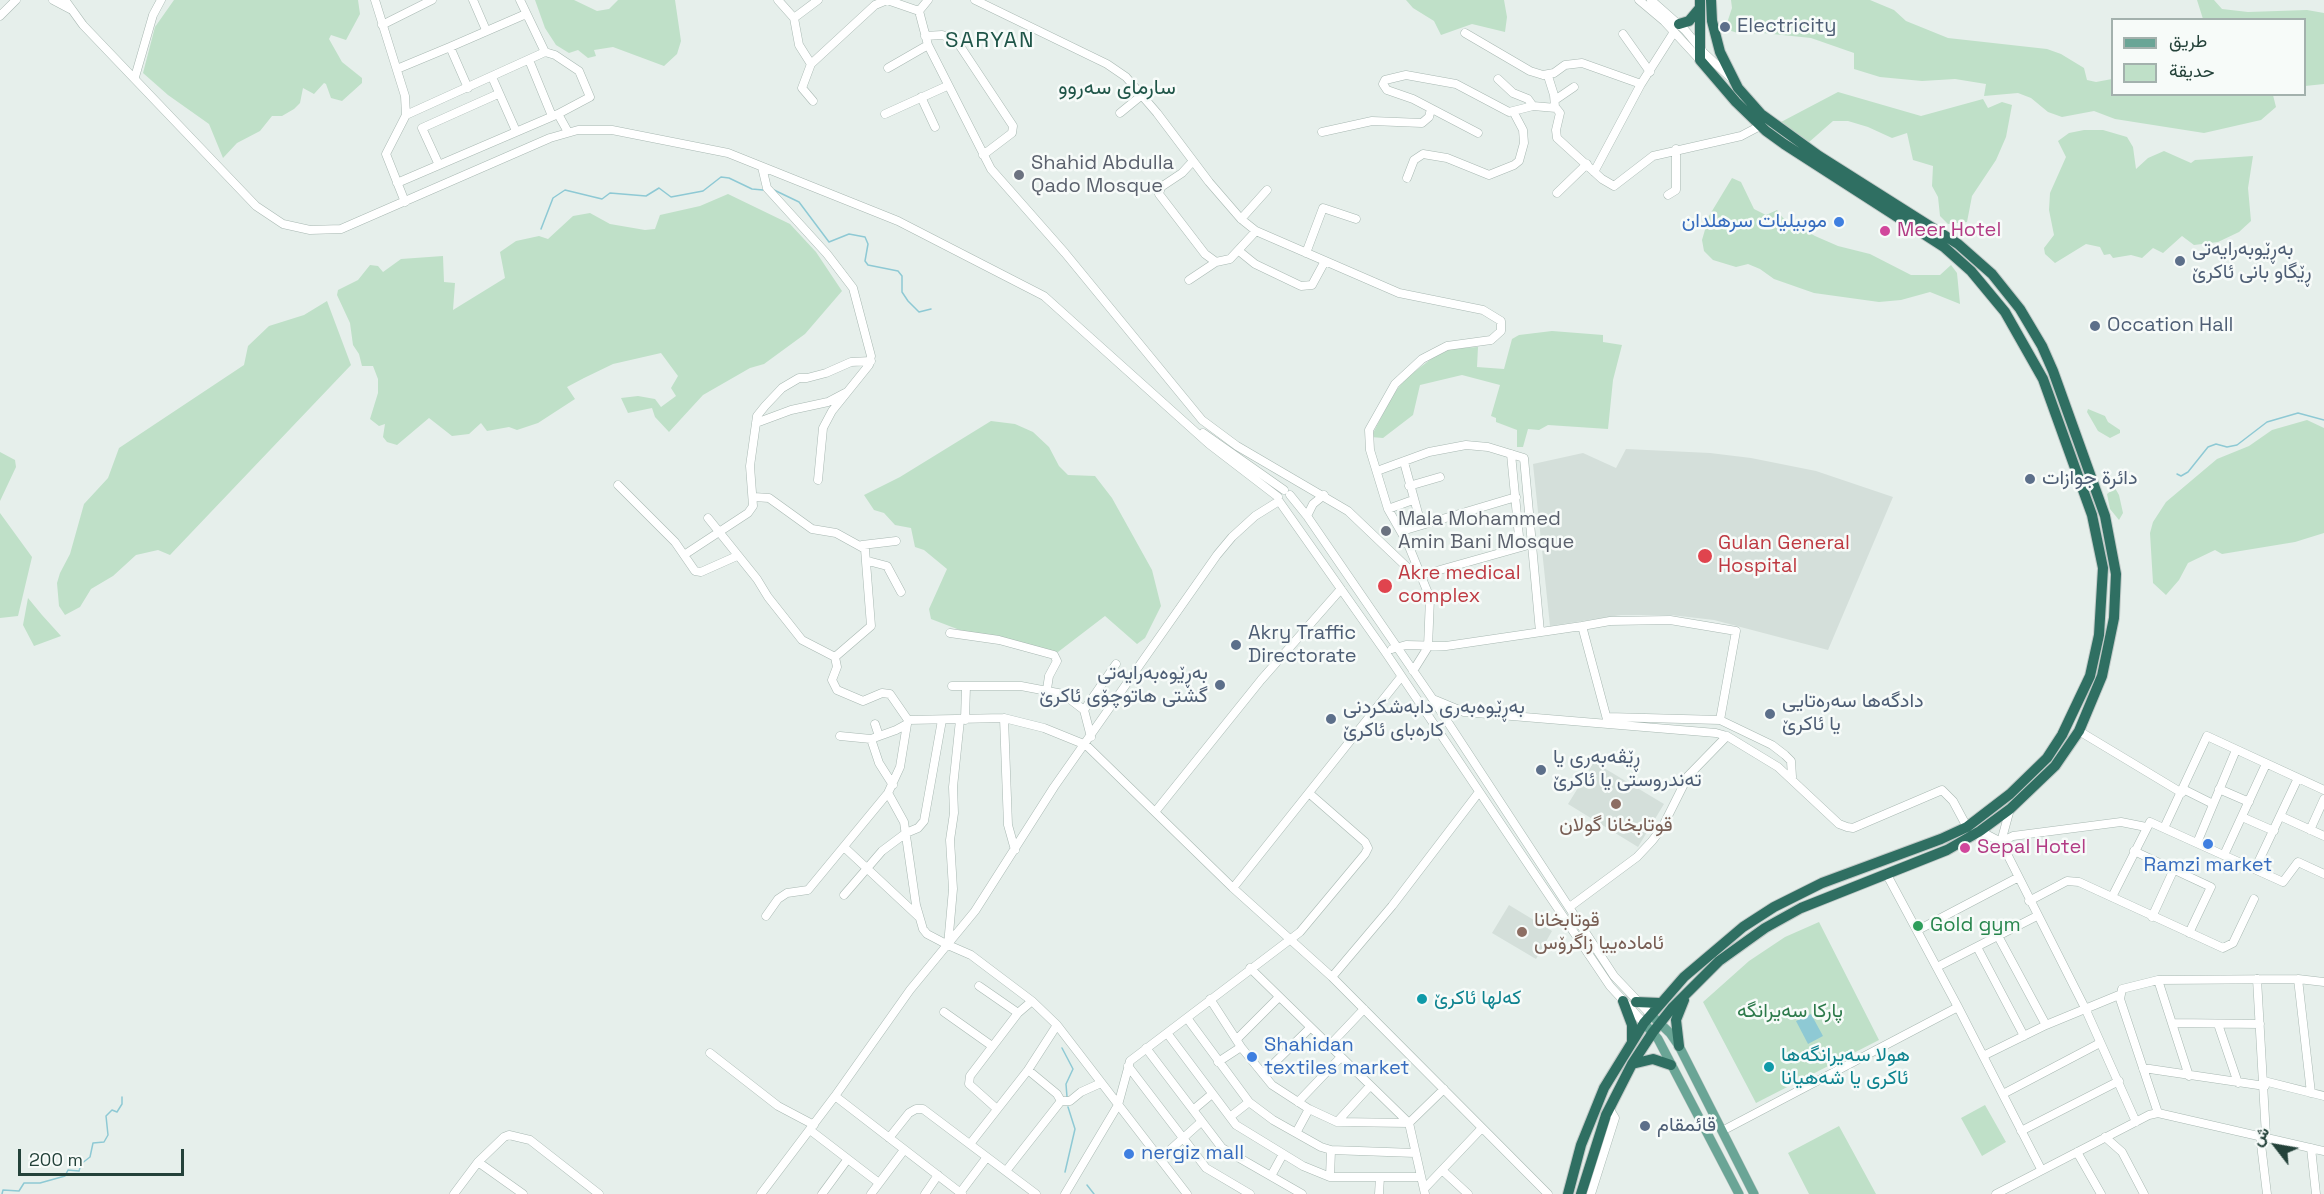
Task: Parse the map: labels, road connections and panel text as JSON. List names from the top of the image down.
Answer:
{
  "districts": ["SARYAN", "سارمای سەروو"],
  "parks": ["پارکا سەیرانگه"],
  "places": [
    "Electricity",
    "Shahid Abdulla Qado Mosque",
    "موبيليات سرهلدان",
    "Meer Hotel",
    "بەڕێوبەرایەتی ڕێگاو بانی ئاکرێ",
    "Occation Hall",
    "دائرة جوازات",
    "Mala Mohammed Amin Bani Mosque",
    "Gulan General Hospital",
    "Akre medical complex",
    "Akry Traffic Directorate",
    "بەڕێوەبەرایەتی گشتی هاتوچۆی ئاکرێ",
    "دادگەها سەرەتایی یا ئاکرێ",
    "بەڕێوەبەری دابەشکردنی کارەبای ئاکرێ",
    "ڕێڤەبەری یا تەندروستی یا ئاکرێ",
    "قوتابخانا گولان",
    "Ramzi market",
    "Sepal Hotel",
    "Gold gym",
    "قوتابخانا ئامادەییا زاگرۆس",
    "کەلها ئاکرێ",
    "Shahidan textiles market",
    "هولا سەیرانگەها ئاکری یا شەهیانا",
    "قائمقام",
    "nergiz mall"
  ],
  "legend": ["طريق", "حديقة"],
  "scale_bar": "200 m",
  "north": "top left"
}
